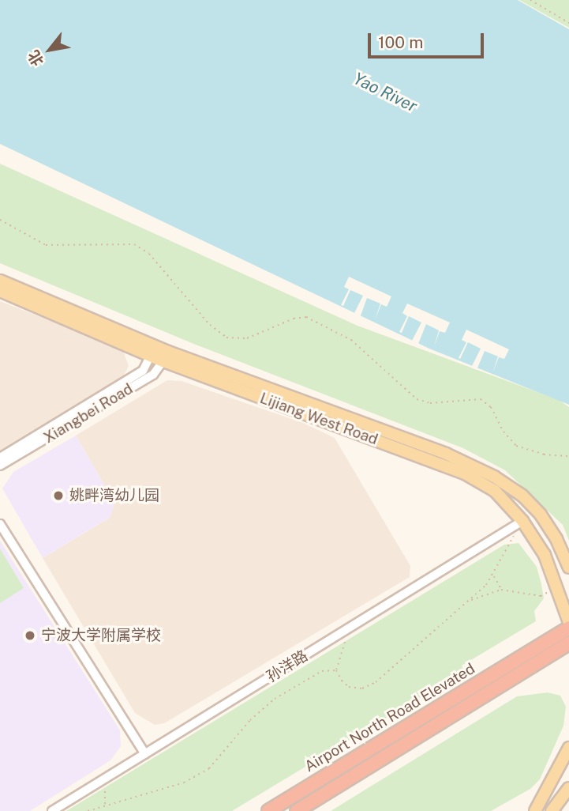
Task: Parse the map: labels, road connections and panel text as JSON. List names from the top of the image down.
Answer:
{
  "streets": {
    "highway": ["Airport North Road Elevated"],
    "main road": ["Lijiang West Road"],
    "street": ["Xiangbei Road", "孙洋路"]
  },
  "crossings": [
    ["Xiangbei Road", "Lijiang West Road"],
    ["Lijiang West Road", "孙洋路"]
  ],
  "water": ["Yao River"],
  "places": ["姚畔湾幼儿园", "宁波大学附属学校"],
  "scale_bar": "100 m",
  "north": "bottom left"
}
